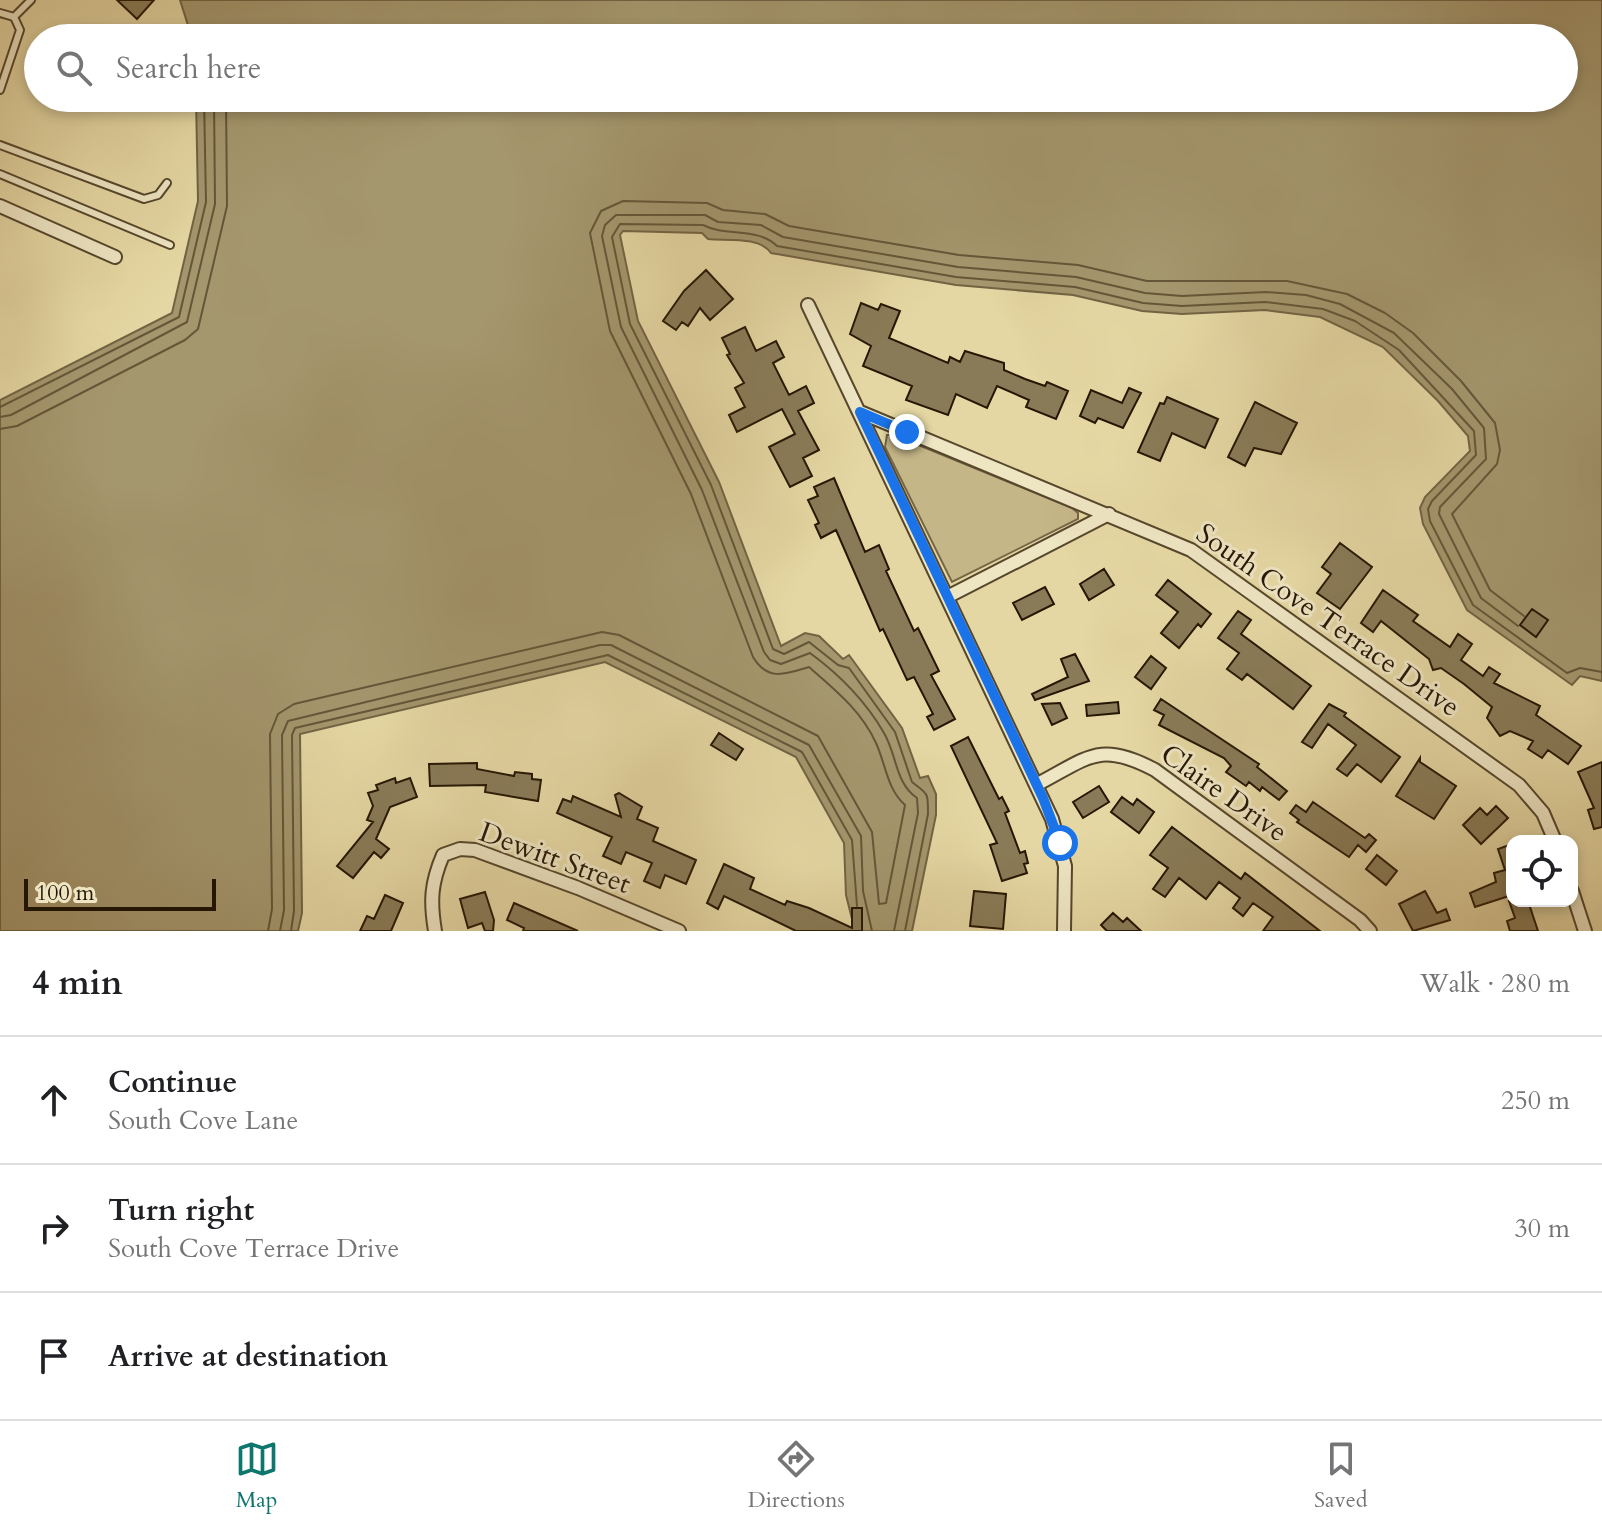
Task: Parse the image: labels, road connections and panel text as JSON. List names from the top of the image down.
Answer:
{
  "streets": {
    "street": ["South Cove Terrace Drive", "Claire Drive", "Dewitt Street"]
  },
  "scale_bar": "100 m",
  "page": {
    "search": "Search here",
    "scale": "100 m",
    "heading": ["4 min", "Walk · 280 m"],
    "list": [
      ["Continue", "South Cove Lane", "250 m"],
      ["Turn right", "South Cove Terrace Drive", "30 m"],
      "Arrive at destination"
    ],
    "nav": ["Map", "Directions", "Saved"]
  }
}
